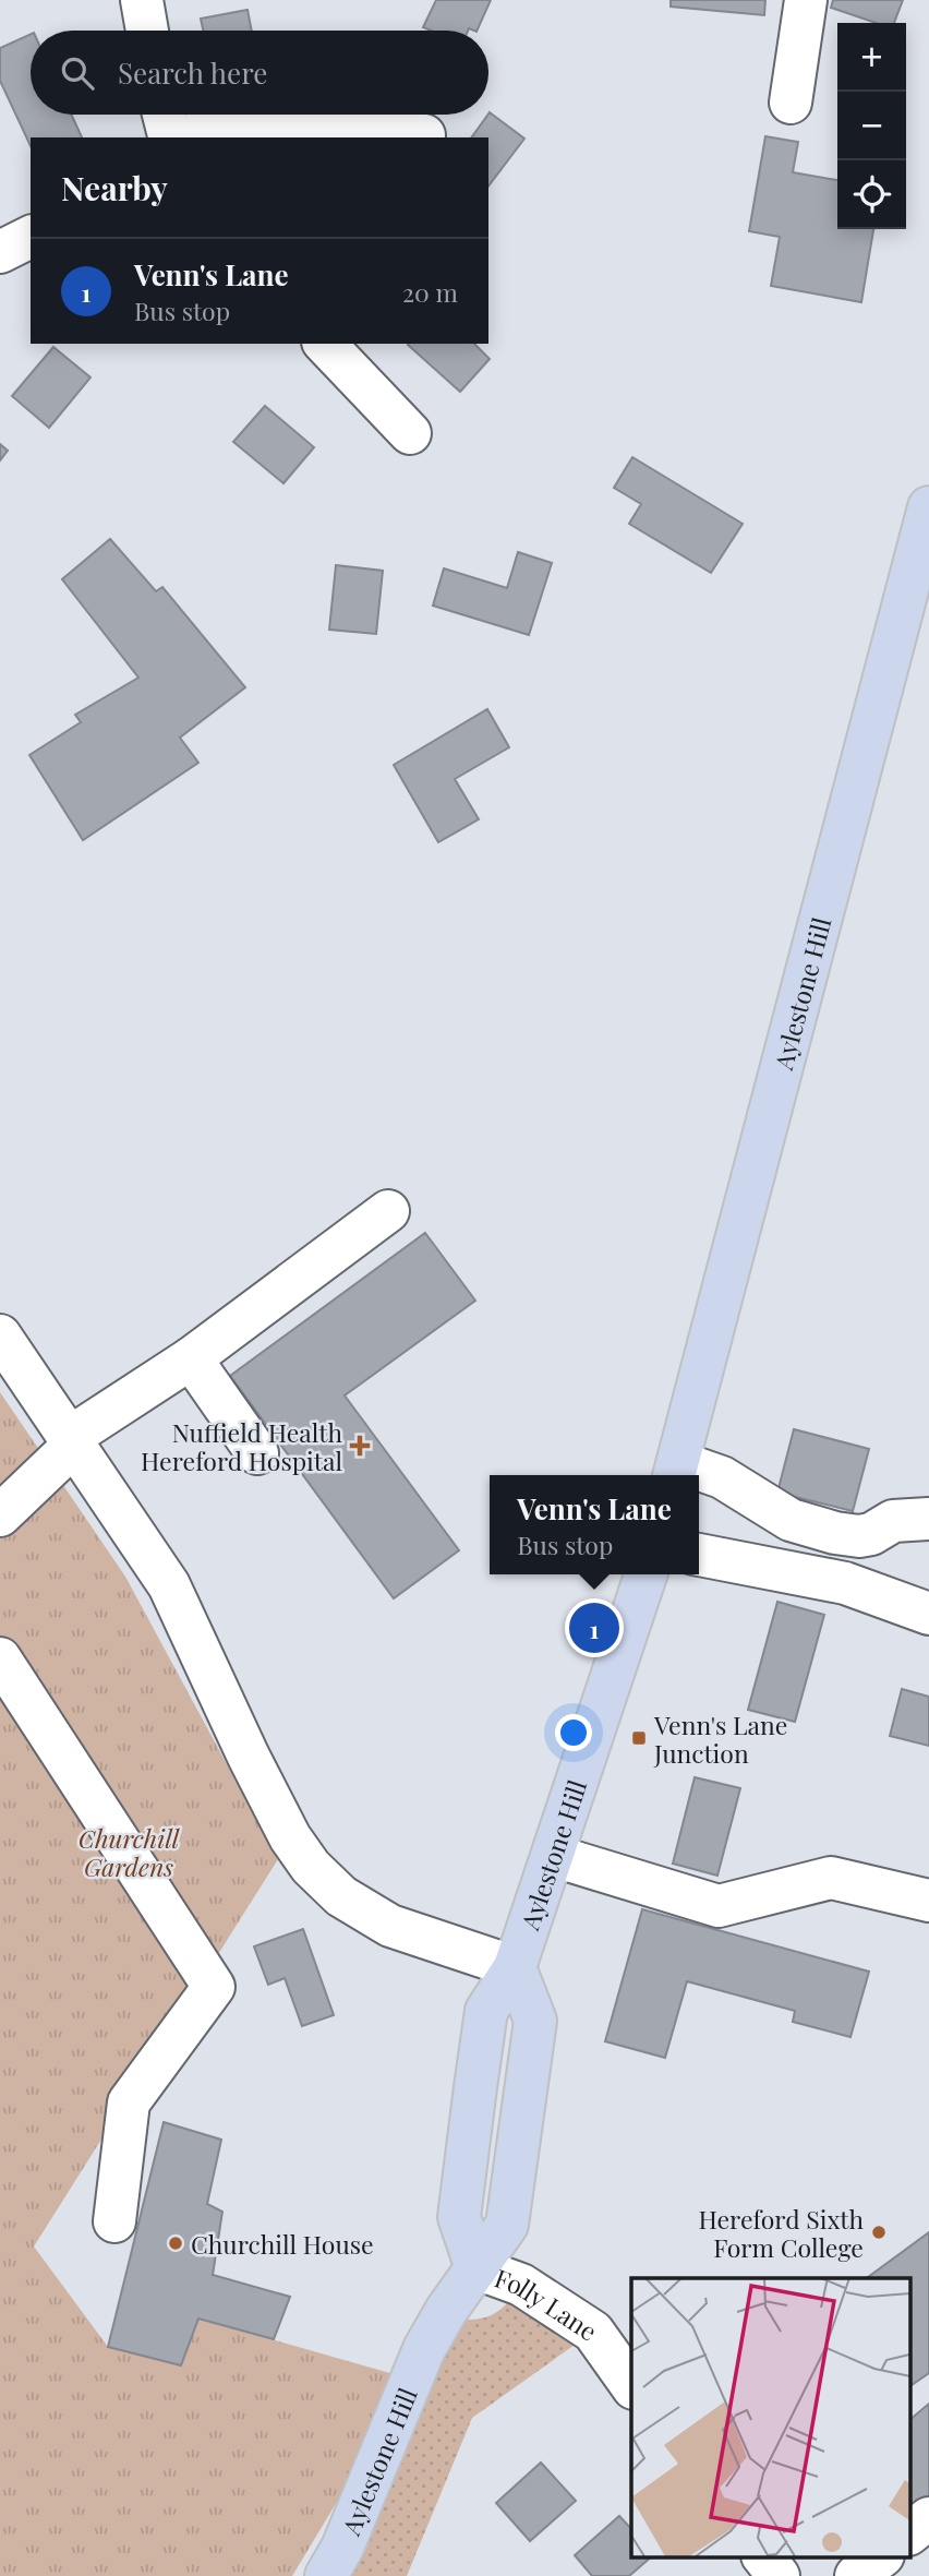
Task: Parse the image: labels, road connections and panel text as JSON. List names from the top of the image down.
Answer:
{
  "streets": {
    "highway": ["Aylestone Hill"],
    "street": ["Folly Lane"]
  },
  "crossings": [
    ["Aylestone Hill", "Folly Lane"]
  ],
  "parks": ["Churchill Gardens"],
  "places": {
    "health": ["Nuffield Health Hereford Hospital"],
    "transit": ["Venn's Lane Junction"],
    "other": ["Hereford Sixth Form College", "Churchill House"]
  },
  "page": {
    "map_buttons": ["+", "−"],
    "search": "Search here",
    "heading": "Nearby",
    "list": [
      {
        "mark": "1",
        "name": "Venn's Lane",
        "note": "Bus stop",
        "value": "20 m"
      }
    ],
    "popup": ["Venn's Lane", "Bus stop"],
    "pins": "1"
  }
}
